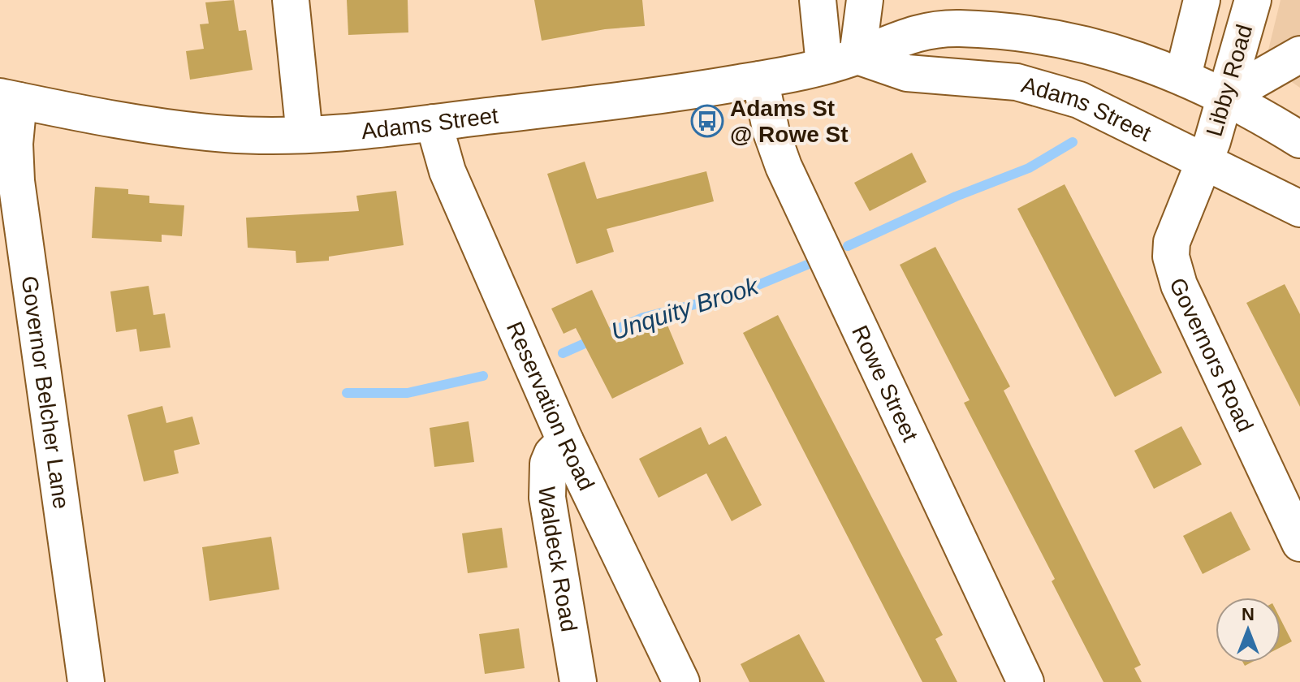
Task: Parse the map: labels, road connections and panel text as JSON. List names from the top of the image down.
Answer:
{
  "streets": {
    "street": [
      "Libby Road",
      "Adams Street",
      "Governors Road",
      "Rowe Street",
      "Governor Belcher Lane",
      "Reservation Road",
      "Waldeck Road"
    ]
  },
  "crossings": [
    ["Libby Road", "Adams Street"],
    ["Libby Road", "Governors Road"],
    ["Adams Street", "Governors Road"],
    ["Adams Street", "Rowe Street"],
    ["Adams Street", "Governor Belcher Lane"],
    ["Adams Street", "Reservation Road"],
    ["Reservation Road", "Waldeck Road"]
  ],
  "water": ["Unquity Brook"],
  "places": {
    "bus stop": ["Adams St @ Rowe St"]
  },
  "north": "top"
}
